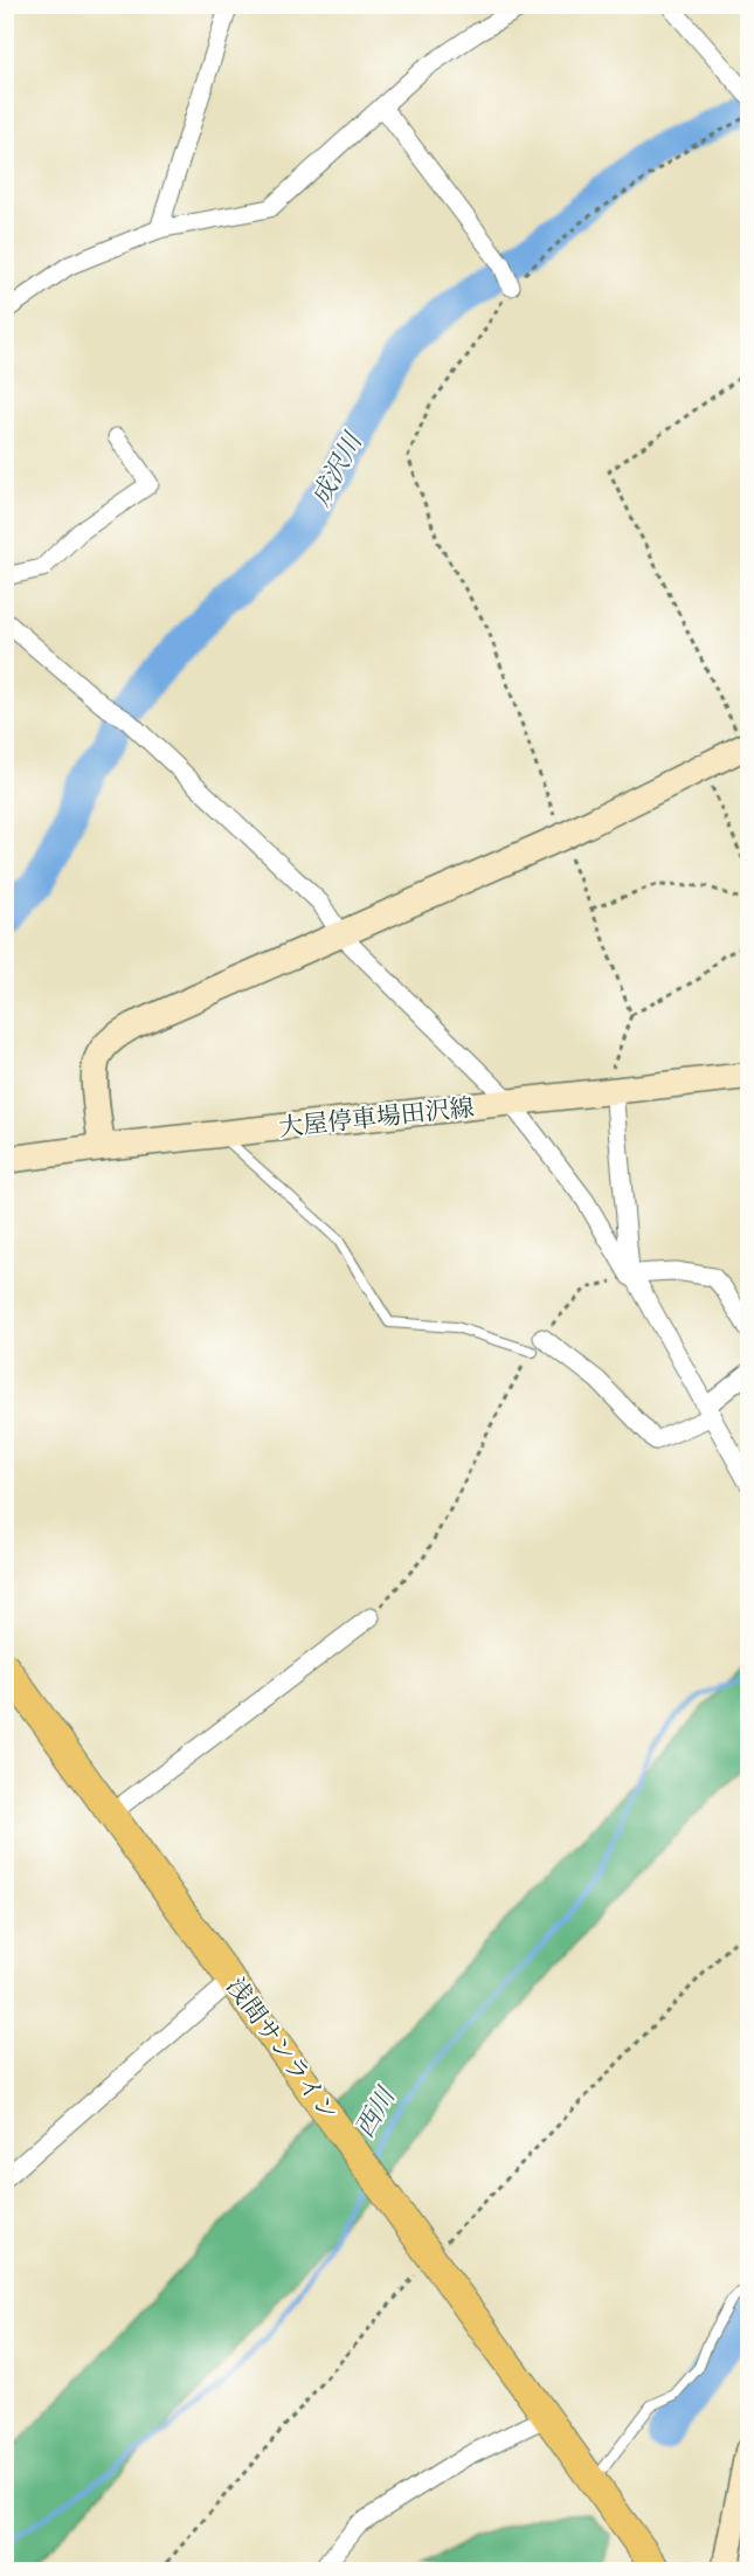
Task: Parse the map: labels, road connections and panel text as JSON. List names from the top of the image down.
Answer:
{
  "streets": {
    "main road": ["浅間サンライン"],
    "street": ["大屋停車場田沢線"]
  },
  "water": ["成沢川", "西川"]
}
